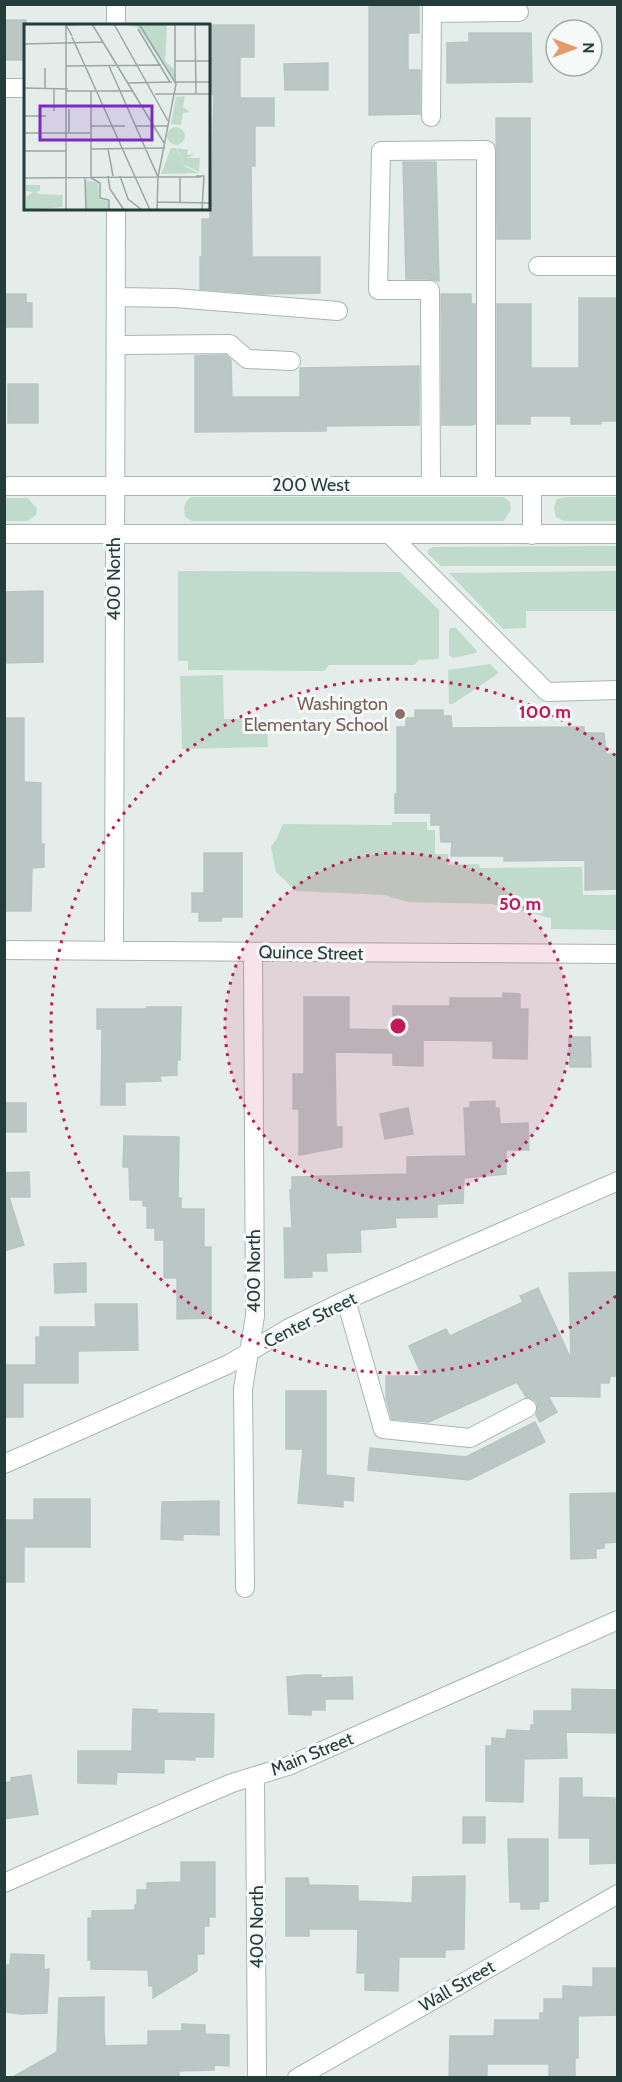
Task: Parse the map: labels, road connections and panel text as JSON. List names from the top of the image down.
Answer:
{
  "streets": {
    "street": [
      "200 West",
      "400 North",
      "Quince Street",
      "Center Street",
      "Main Street",
      "Wall Street"
    ]
  },
  "crossings": [
    ["200 West", "400 North"],
    ["400 North", "Quince Street"],
    ["400 North", "Center Street"],
    ["400 North", "Main Street"]
  ],
  "places": ["Washington Elementary School"],
  "north": "right",
  "rings": ["100 m", "50 m"]
}
